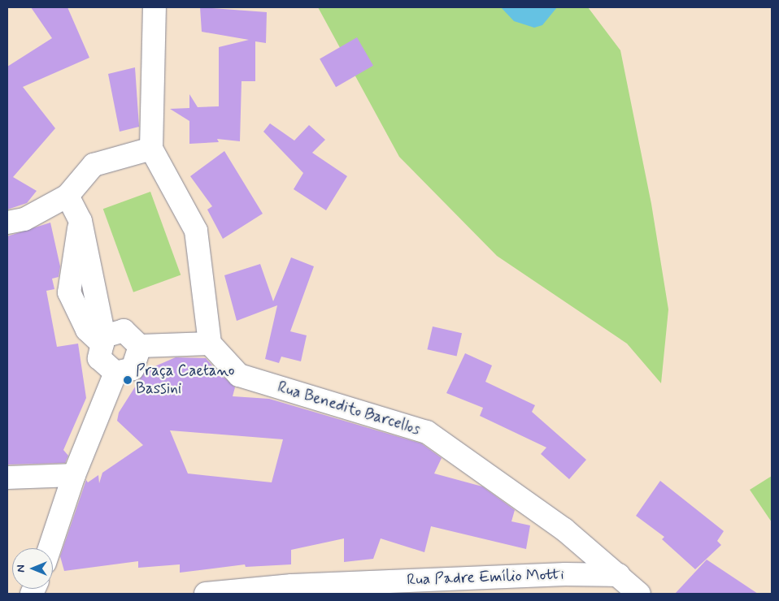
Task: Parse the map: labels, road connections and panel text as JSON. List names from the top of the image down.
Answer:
{
  "streets": {
    "street": ["Rua Benedito Barcellos", "Rua Padre Emílio Motti"]
  },
  "crossings": [
    ["Rua Benedito Barcellos", "Rua Padre Emílio Motti"]
  ],
  "places": ["Praça Caetano Bassini"],
  "north": "left"
}
